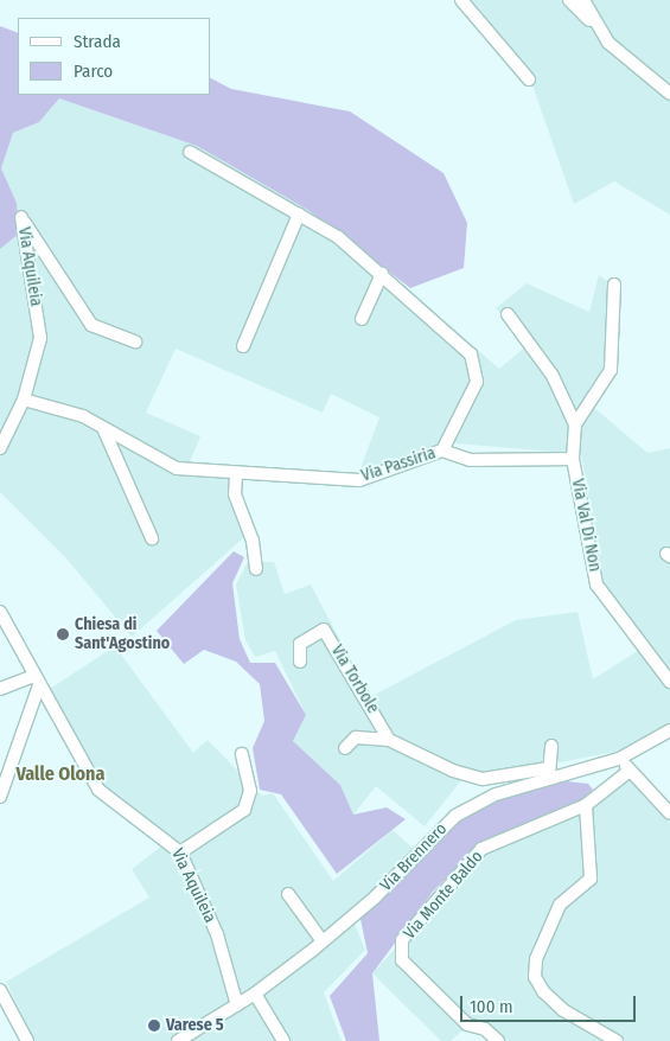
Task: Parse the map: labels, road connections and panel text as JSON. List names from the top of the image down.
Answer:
{
  "streets": {
    "street": [
      "Via Aquileia",
      "Via Passiria",
      "Via Val Di Non",
      "Via Torbole",
      "Via Brennero",
      "Via Monte Baldo"
    ]
  },
  "crossings": [
    ["Via Aquileia", "Via Passiria"],
    ["Via Aquileia", "Via Brennero"],
    ["Via Passiria", "Via Val Di Non"],
    ["Via Torbole", "Via Brennero"]
  ],
  "districts": ["Valle Olona"],
  "places": ["Chiesa di Sant'Agostino", "Varese 5"],
  "legend": ["Strada", "Parco"],
  "scale_bar": "100 m"
}
